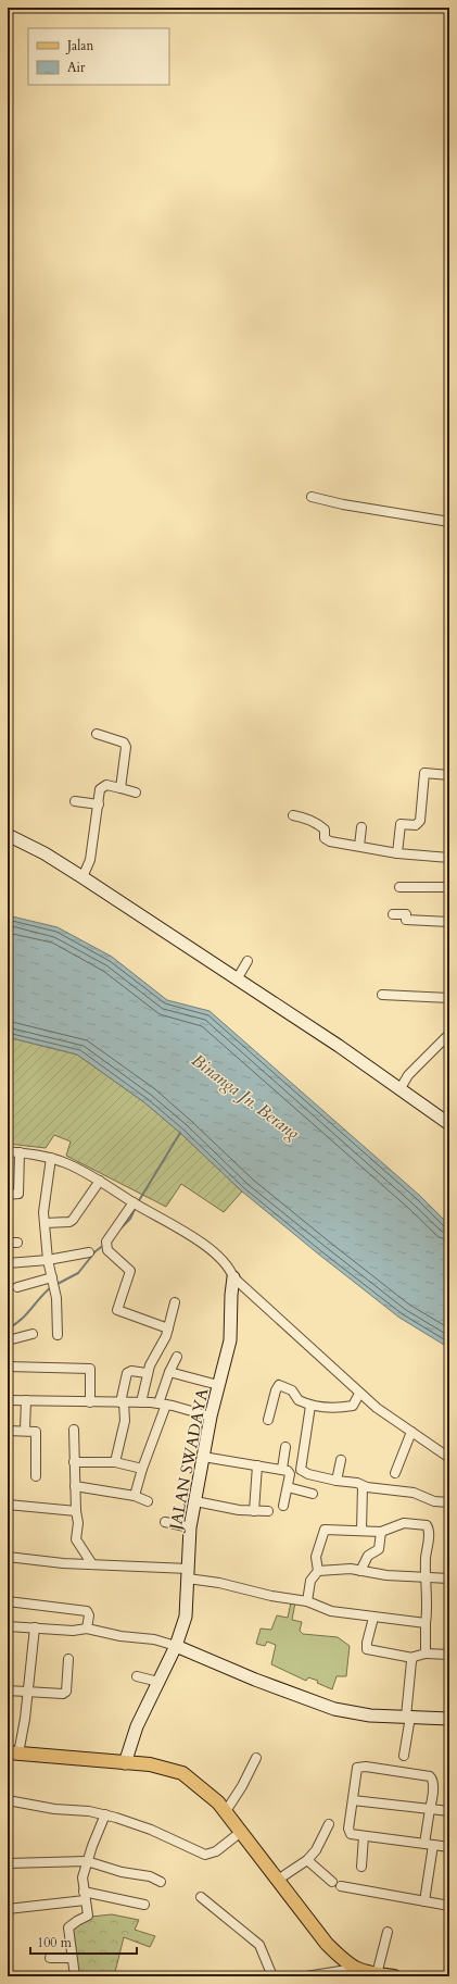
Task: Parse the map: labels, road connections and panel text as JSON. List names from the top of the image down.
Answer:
{
  "streets": {
    "street": ["JALAN SWADAYA"]
  },
  "water": ["Binanga Jn. Berang"],
  "legend": ["Jalan", "Air"],
  "scale_bar": "100 m"
}
